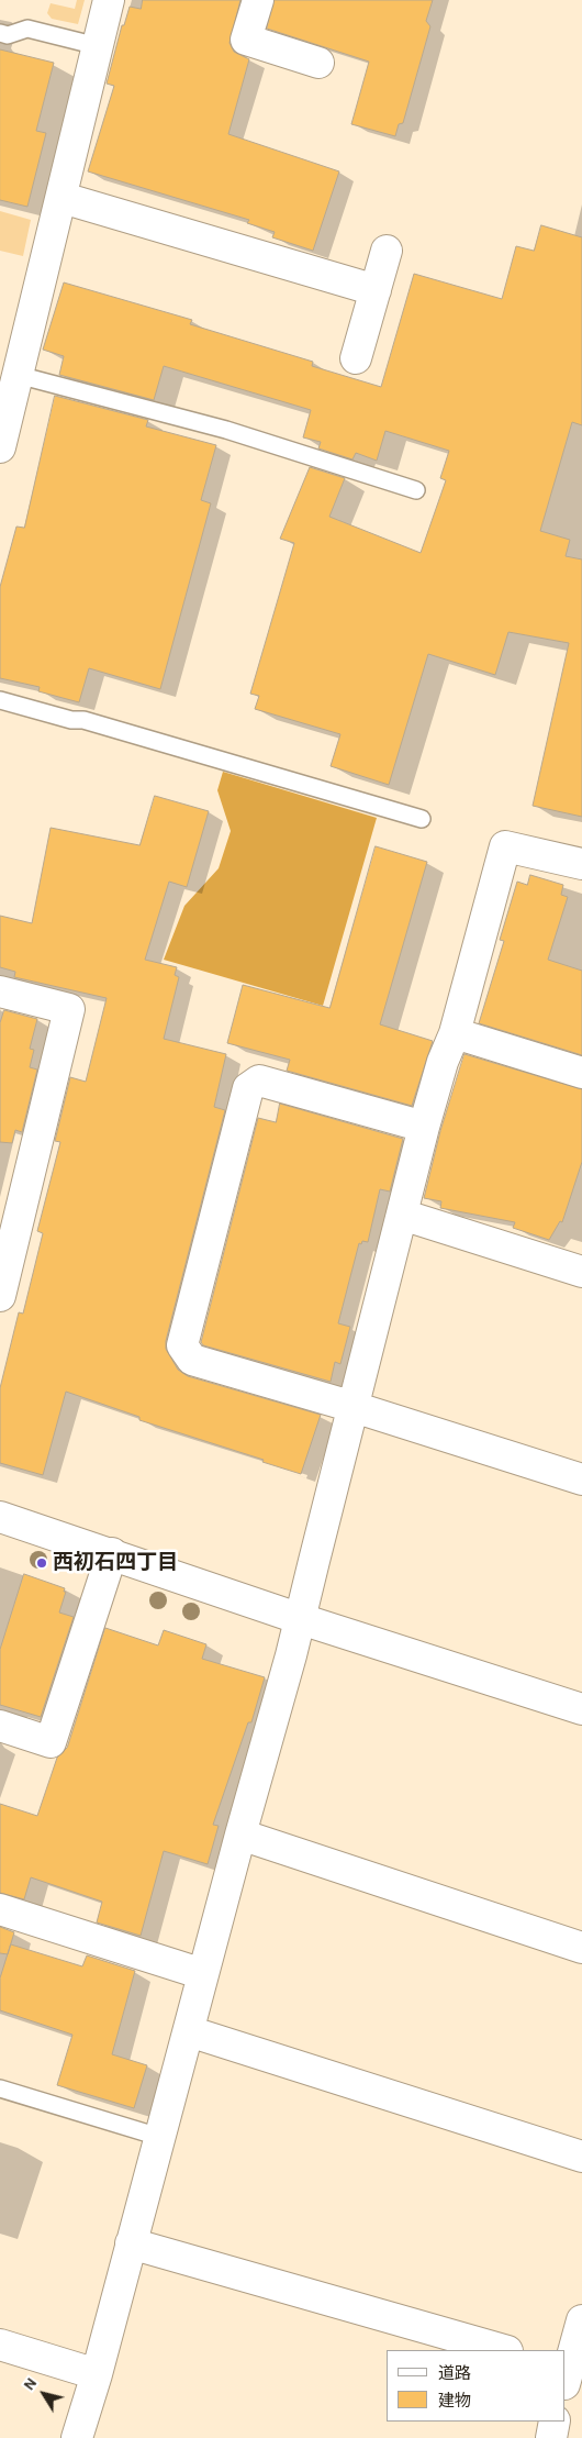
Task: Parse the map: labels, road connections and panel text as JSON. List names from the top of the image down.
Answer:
{
  "places": ["西初石四丁目"],
  "legend": ["道路", "建物"],
  "north": "top left"
}
